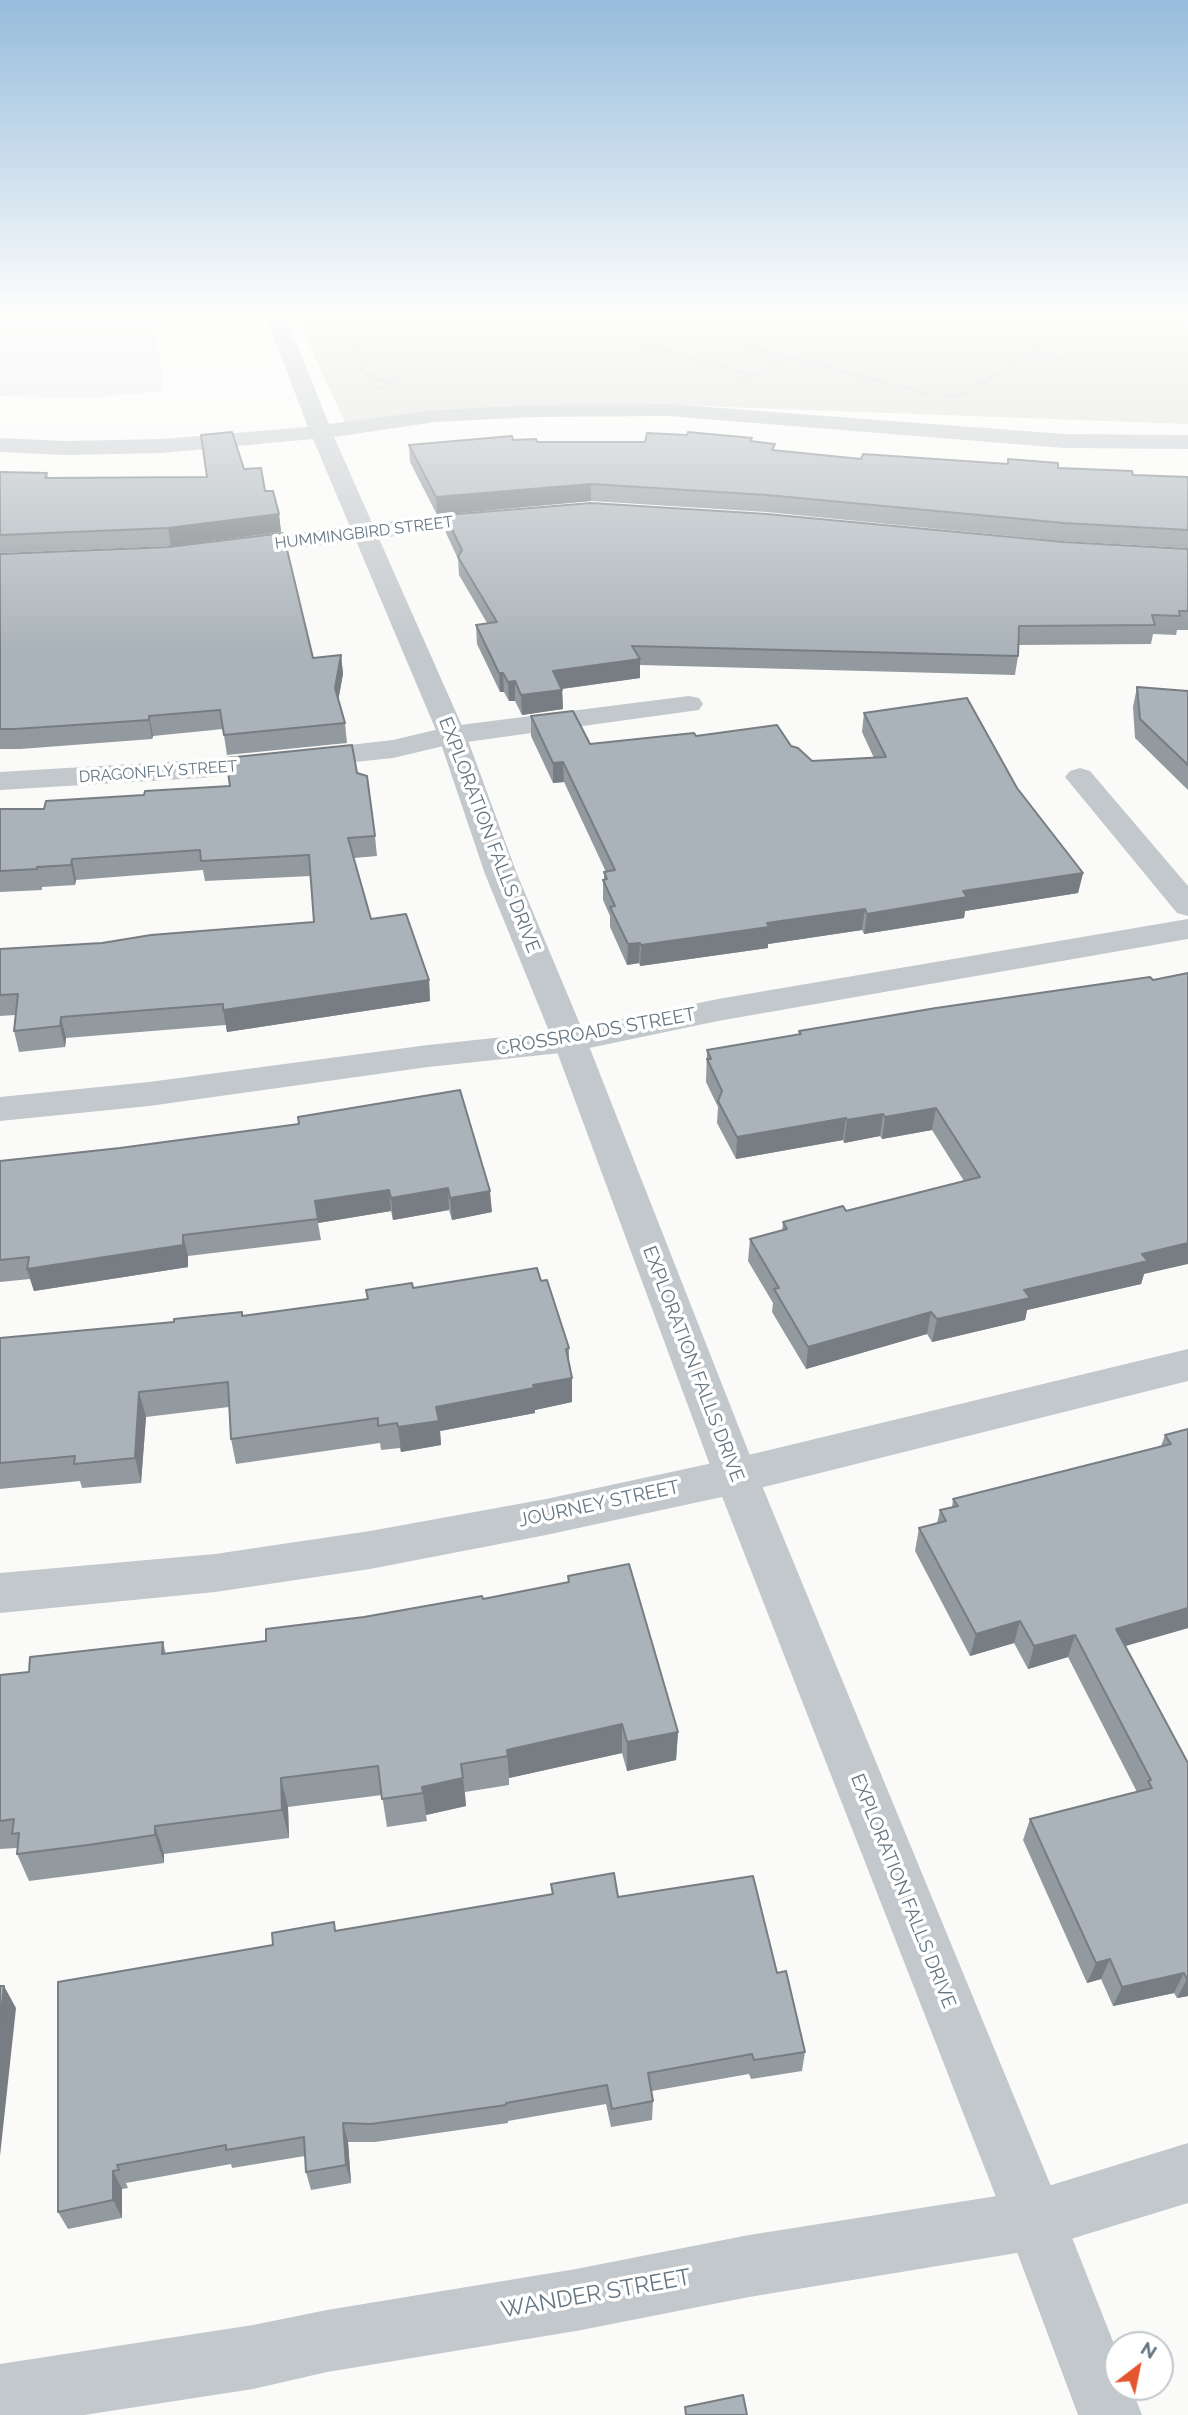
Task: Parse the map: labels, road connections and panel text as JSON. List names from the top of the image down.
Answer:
{
  "streets": {
    "street": [
      "HUMMINGBIRD STREET",
      "DRAGONFLY STREET",
      "EXPLORATION FALLS DRIVE",
      "CROSSROADS STREET",
      "JOURNEY STREET",
      "WANDER STREET"
    ]
  },
  "crossings": [
    ["HUMMINGBIRD STREET", "EXPLORATION FALLS DRIVE"],
    ["DRAGONFLY STREET", "EXPLORATION FALLS DRIVE"],
    ["EXPLORATION FALLS DRIVE", "CROSSROADS STREET"],
    ["EXPLORATION FALLS DRIVE", "JOURNEY STREET"],
    ["EXPLORATION FALLS DRIVE", "WANDER STREET"]
  ],
  "north": "top right"
}
